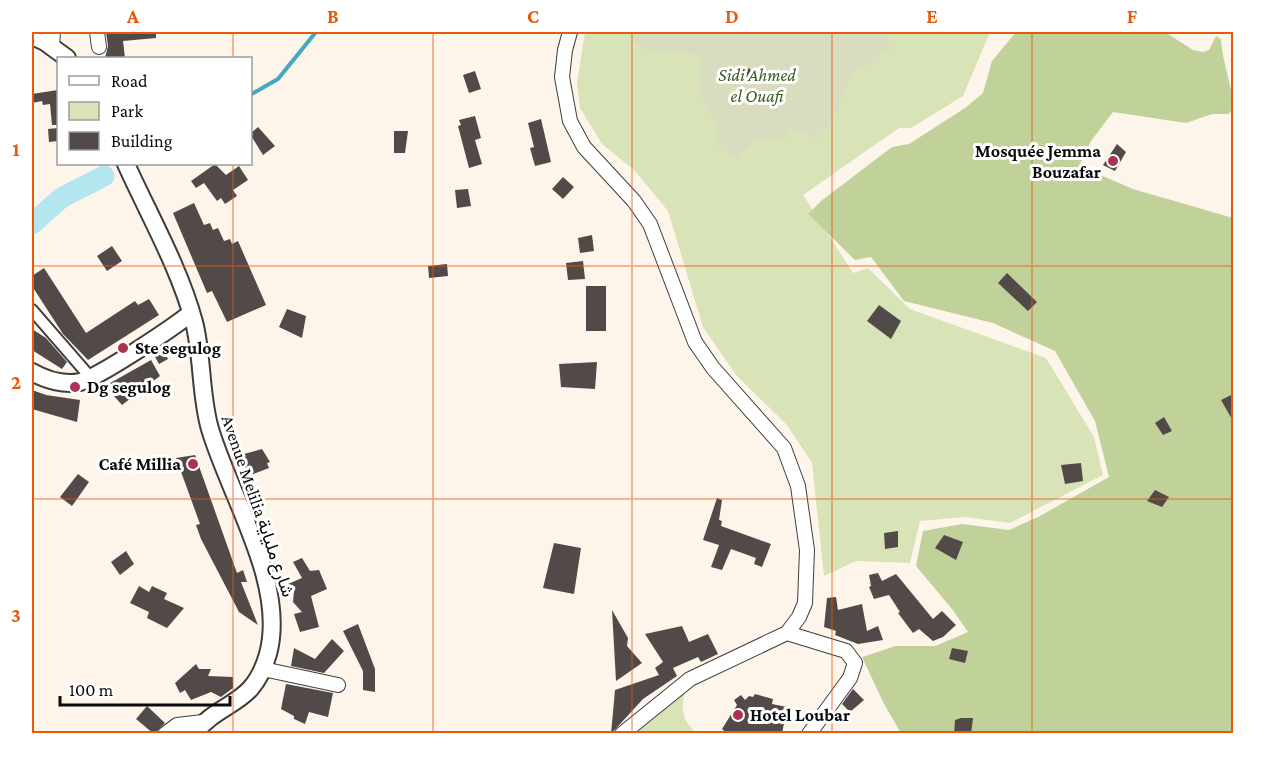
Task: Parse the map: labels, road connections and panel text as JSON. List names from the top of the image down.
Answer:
{
  "streets": {
    "street": ["Avenue Melilia شارع ملياية"]
  },
  "parks": ["Sidi Ahmed el Ouafi"],
  "places": [
    "Mosquée Jemma Bouzafar",
    "Ste segulog",
    "Dg segulog",
    "Café Millia",
    "Hotel Loubar"
  ],
  "legend": ["Road", "Park", "Building"],
  "scale_bar": "100 m",
  "grid": {
    "columns": [
      "A",
      "B",
      "C",
      "D",
      "E",
      "F"
    ],
    "rows": ["1", "2", "3"]
  }
}
